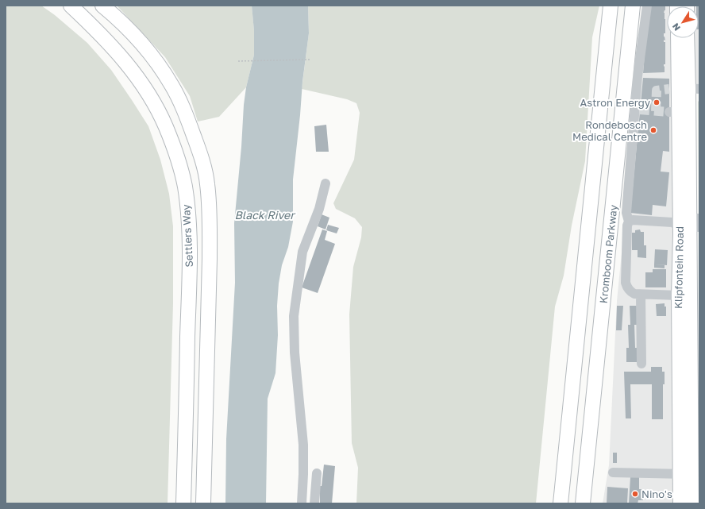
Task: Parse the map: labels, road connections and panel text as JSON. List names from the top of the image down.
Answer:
{
  "streets": {
    "highway": ["Settlers Way", "Kromboom Parkway"],
    "main road": ["Klipfontein Road"]
  },
  "water": ["Black River"],
  "places": ["Astron Energy", "Rondebosch Medical Centre", "Nino's"],
  "north": "bottom left"
}
